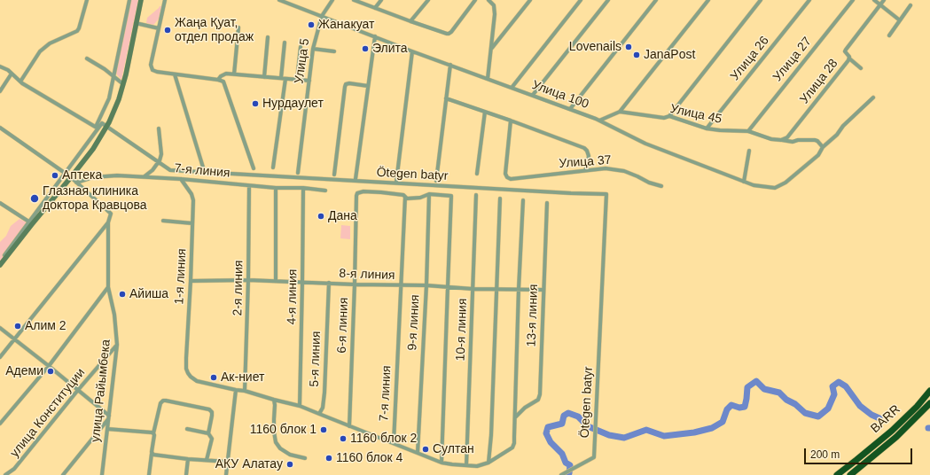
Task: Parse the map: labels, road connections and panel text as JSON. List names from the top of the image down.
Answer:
{
  "streets": {
    "highway": ["BARR"],
    "street": [
      "Улица 26",
      "Улица 27",
      "Улица 5",
      "Улица 28",
      "Улица 100",
      "Улица 45",
      "Улица 37",
      "7-я линия",
      "Ötegen batyr",
      "8-я линия",
      "1-я линия",
      "2-я линия",
      "4-я линия",
      "13-я линия",
      "9-я линия",
      "6-я линия",
      "10-я линия",
      "5-я линия",
      "улица Райымбека",
      "улица Конституции"
    ]
  },
  "crossings": [
    ["Улица 26", "Улица 45"],
    ["Улица 27", "Улица 45"],
    ["Улица 5", "Улица 100"],
    ["7-я линия", "8-я линия"],
    ["7-я линия", "1-я линия"],
    ["7-я линия", "2-я линия"],
    ["7-я линия", "4-я линия"],
    ["7-я линия", "6-я линия"],
    ["7-я линия", "улица Райымбека"],
    ["8-я линия", "1-я линия"],
    ["8-я линия", "2-я линия"],
    ["8-я линия", "4-я линия"],
    ["8-я линия", "13-я линия"],
    ["8-я линия", "9-я линия"],
    ["8-я линия", "6-я линия"],
    ["8-я линия", "10-я линия"],
    ["8-я линия", "5-я линия"],
    ["9-я линия", "6-я линия"],
    ["улица Райымбека", "улица Конституции"]
  ],
  "places": [
    "Жанакуат",
    "Жаңа Қуат, отдел продаж",
    "Lovenails",
    "Элита",
    "JanaPost",
    "Нурдаулет",
    "Аптека",
    "Глазная клиника доктора Кравцова",
    "Дана",
    "Айиша",
    "Алим 2",
    "Адеми",
    "Ак-ниет",
    "1160 блок 1",
    "1160 блок 2",
    "Султан",
    "1160 блок 4",
    "АКУ Алатау"
  ],
  "scale_bar": "200 m"
}
